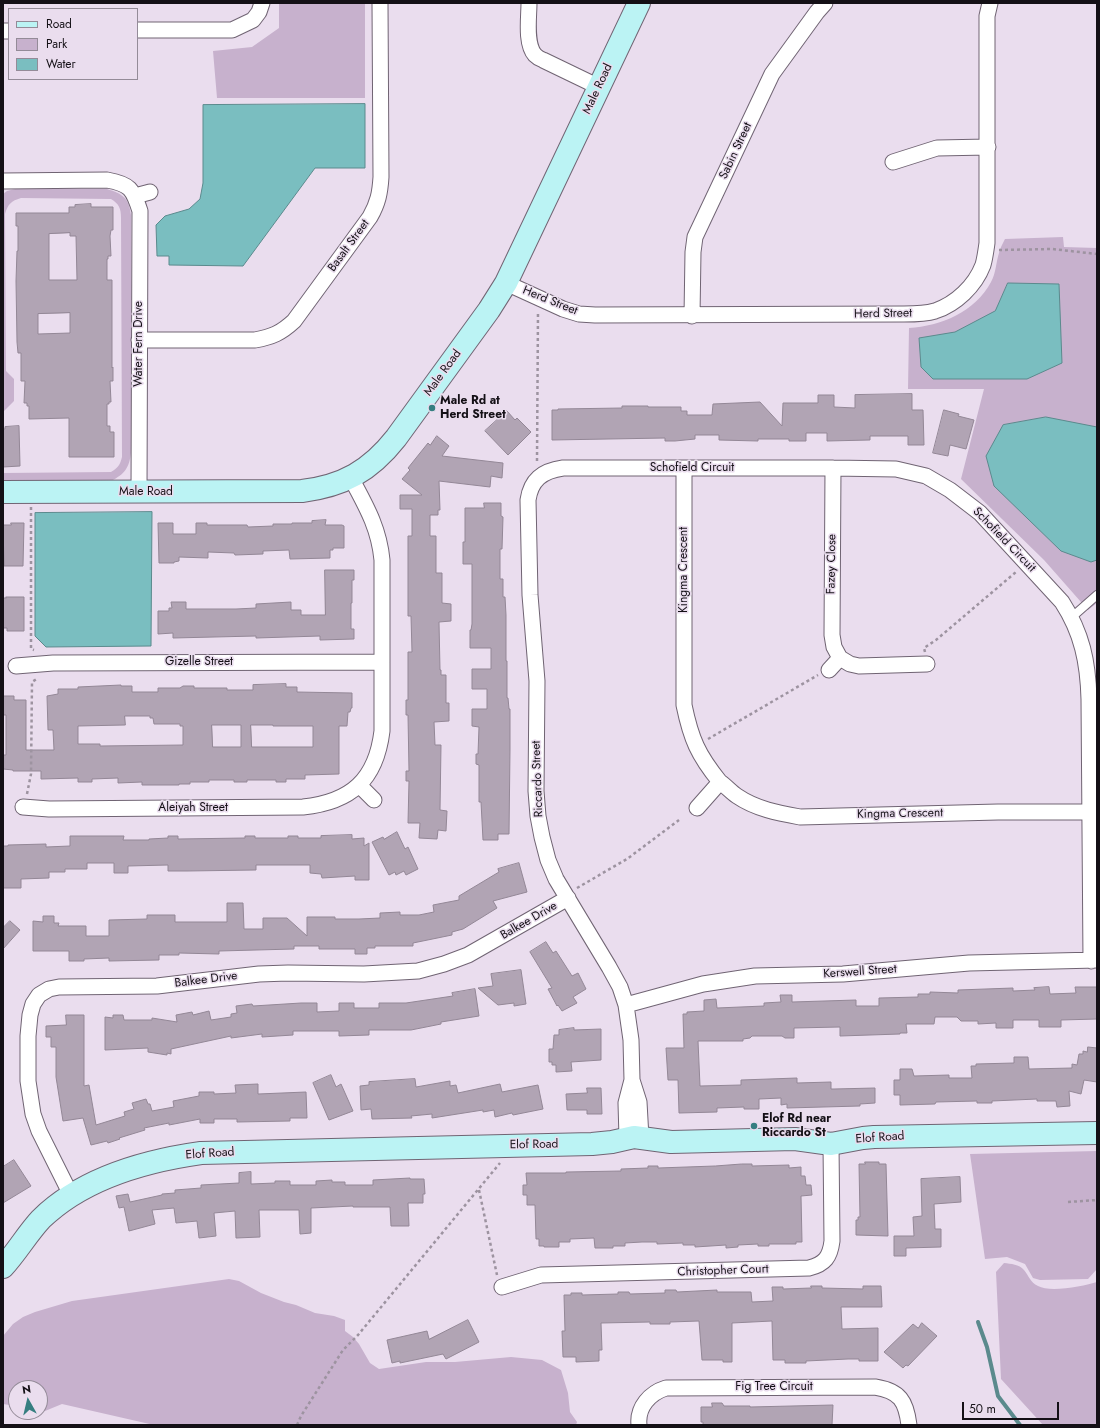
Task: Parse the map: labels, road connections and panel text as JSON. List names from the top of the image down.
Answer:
{
  "streets": {
    "street": [
      "Male Road",
      "Sabin Street",
      "Basalt Street",
      "Herd Street",
      "Water Fern Drive",
      "Schofield Circuit",
      "Fazey Close",
      "Kingma Crescent",
      "Gizelle Street",
      "Riccardo Street",
      "Aleiyah Street",
      "Balkee Drive",
      "Kerswell Street",
      "Elof Road",
      "Christopher Court",
      "Fig Tree Circuit"
    ]
  },
  "crossings": [
    ["Male Road", "Herd Street"],
    ["Male Road", "Water Fern Drive"],
    ["Male Road", "Aleiyah Street"],
    ["Sabin Street", "Herd Street"],
    ["Basalt Street", "Water Fern Drive"],
    ["Schofield Circuit", "Fazey Close"],
    ["Schofield Circuit", "Kingma Crescent"],
    ["Schofield Circuit", "Riccardo Street"],
    ["Schofield Circuit", "Kerswell Street"],
    ["Gizelle Street", "Aleiyah Street"],
    ["Riccardo Street", "Balkee Drive"],
    ["Riccardo Street", "Kerswell Street"],
    ["Riccardo Street", "Elof Road"],
    ["Balkee Drive", "Elof Road"],
    ["Elof Road", "Christopher Court"]
  ],
  "places": ["Male Rd at Herd Street", "Elof Rd near Riccardo St"],
  "legend": ["Road", "Park", "Water"],
  "scale_bar": "50 m",
  "north": "top"
}
